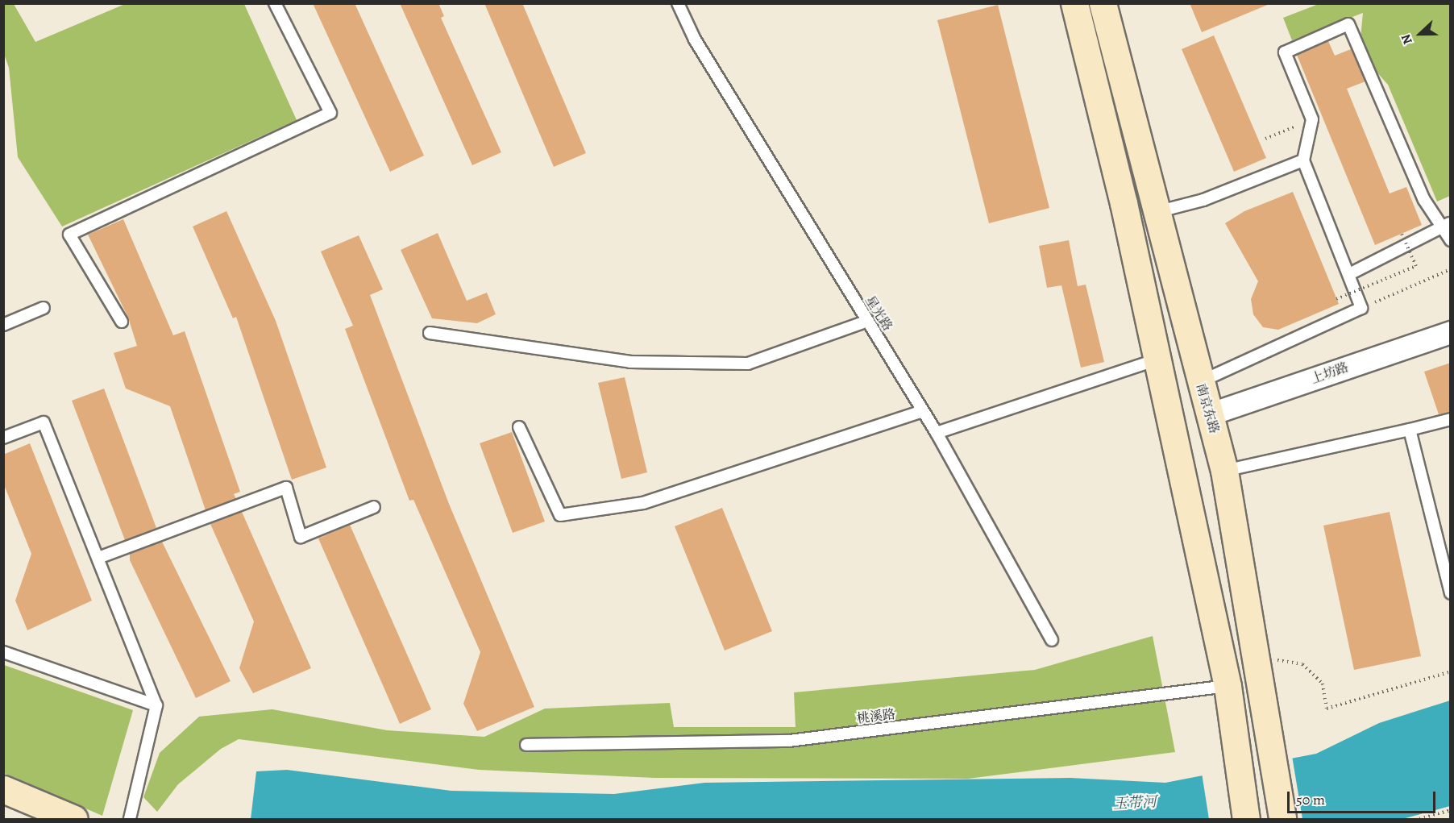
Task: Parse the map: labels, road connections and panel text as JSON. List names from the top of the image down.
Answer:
{
  "streets": {
    "main road": ["南京东路"],
    "street": ["上坊路"],
    "lane": ["星光路", "桃溪路"]
  },
  "crossings": [
    ["上坊路", "南京东路"]
  ],
  "water": ["玉带河"],
  "scale_bar": "50 m",
  "north": "left"
}
